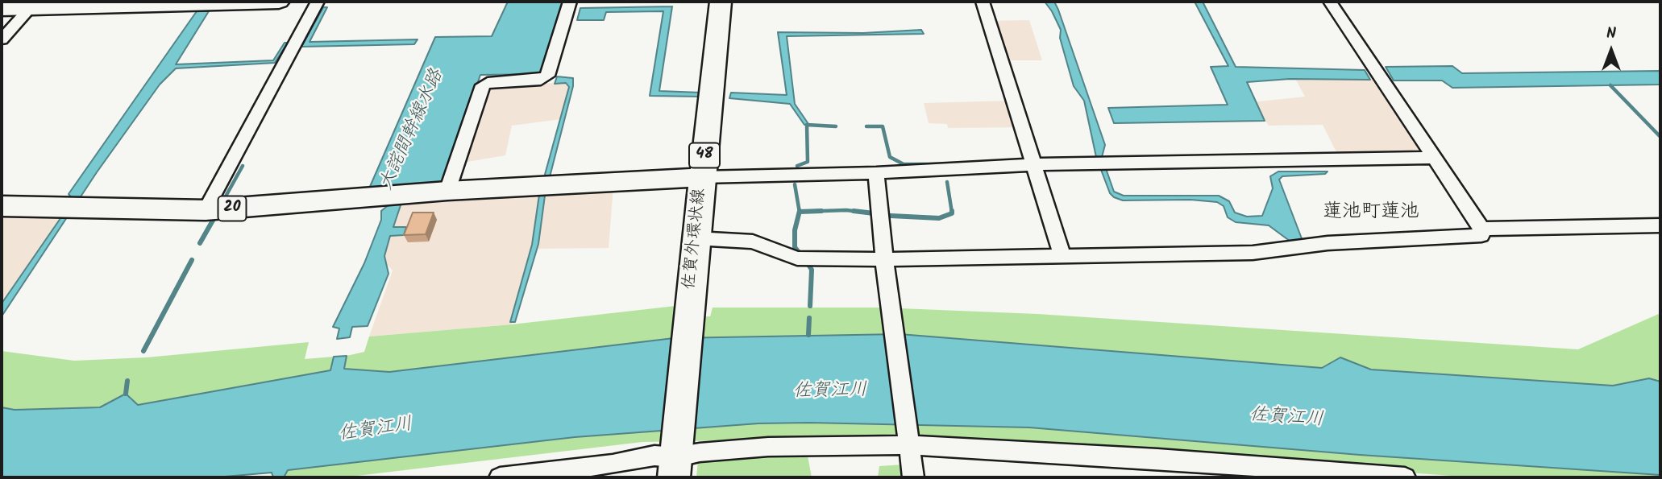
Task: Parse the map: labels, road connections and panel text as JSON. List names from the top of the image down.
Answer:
{
  "streets": {
    "main road": ["48", "20", "佐賀外環状線"]
  },
  "crossings": [
    ["20", "佐賀外環状線"]
  ],
  "districts": ["蓮池町蓮池"],
  "water": ["大詫間幹線水路", "佐賀江川"],
  "north": "top"
}
